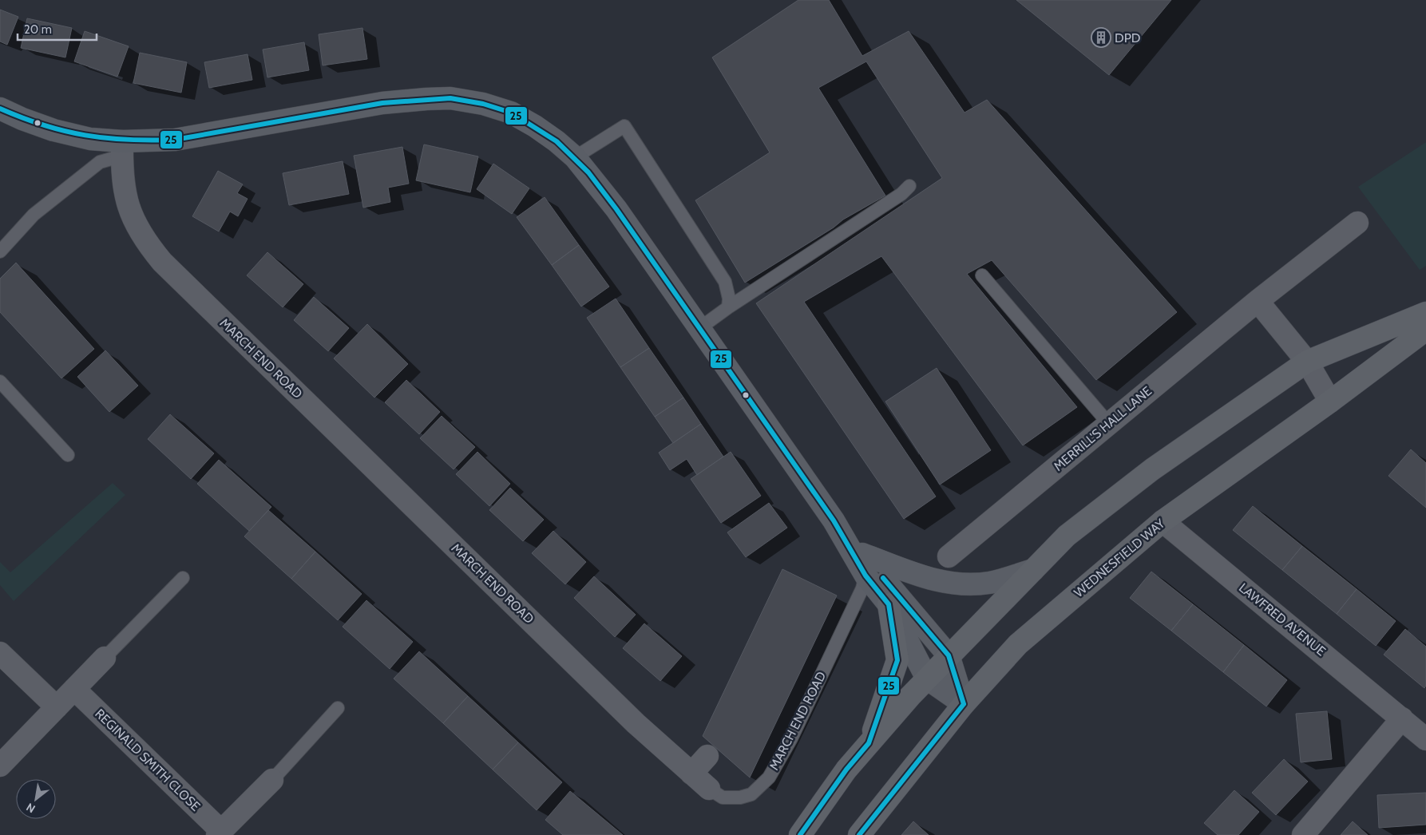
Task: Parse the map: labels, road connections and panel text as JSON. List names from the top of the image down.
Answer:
{
  "streets": {
    "main road": ["WEDNESFIELD WAY"],
    "street": [
      "MARCH END ROAD",
      "MERRILL'S HALL LANE",
      "LAWFRED AVENUE",
      "REGINALD SMITH CLOSE"
    ]
  },
  "crossings": [
    ["WEDNESFIELD WAY", "LAWFRED AVENUE"]
  ],
  "places": {
    "building": ["DPD"]
  },
  "lines": ["transit line 25"],
  "scale_bar": "20 m",
  "north": "bottom left"
}
